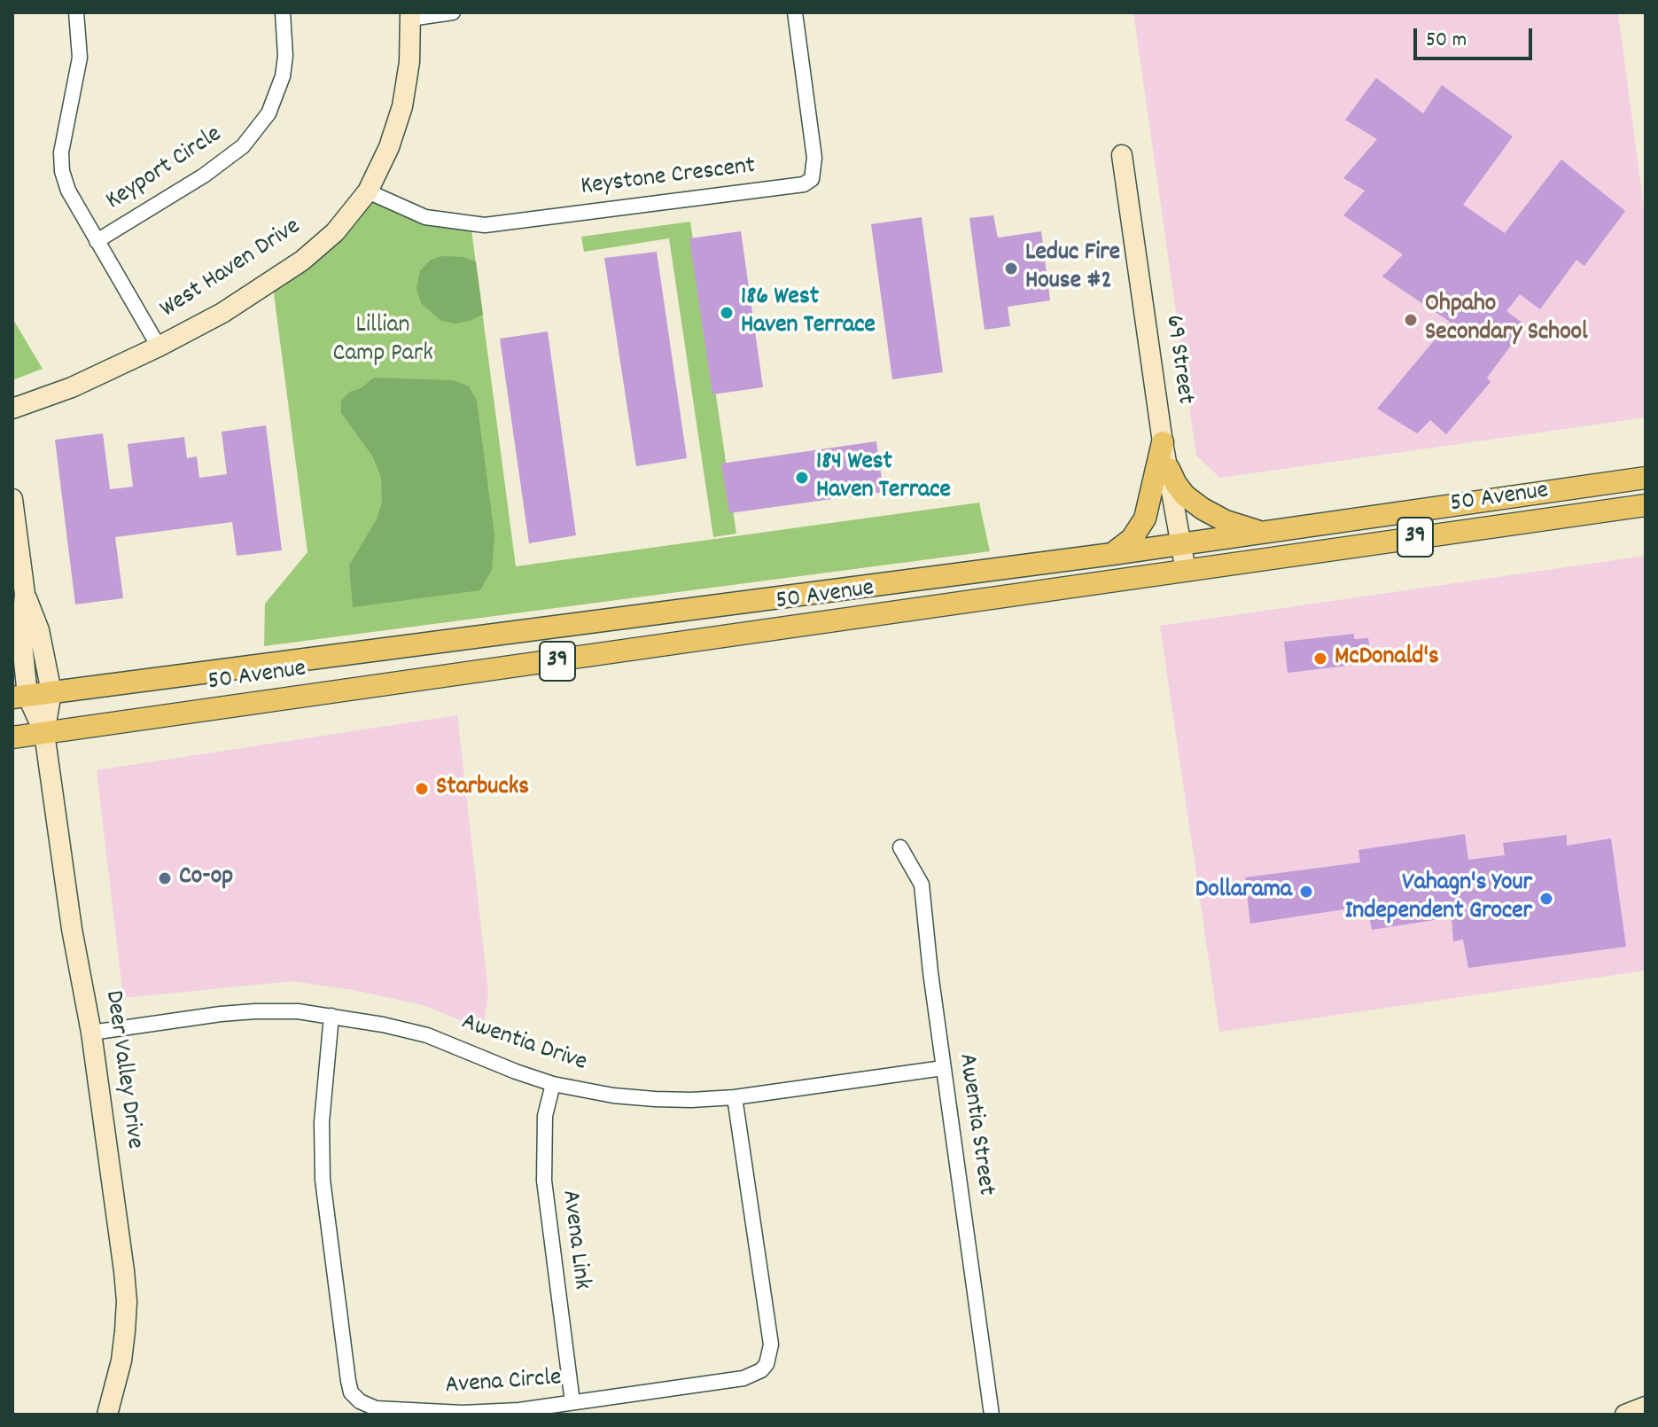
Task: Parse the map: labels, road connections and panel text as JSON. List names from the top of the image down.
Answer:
{
  "streets": {
    "main road": ["50 Avenue", "39"],
    "street": [
      "Keyport Circle",
      "Keystone Crescent",
      "West Haven Drive",
      "69 Street",
      "Awentia Drive",
      "Deer Valley Drive",
      "Awentia Street",
      "Avena Link",
      "Avena Circle"
    ]
  },
  "crossings": [
    ["Keyport Circle", "West Haven Drive"],
    ["Keystone Crescent", "West Haven Drive"],
    ["69 Street", "50 Avenue"],
    ["50 Avenue", "Deer Valley Drive"],
    ["Awentia Drive", "Deer Valley Drive"],
    ["Awentia Drive", "Awentia Street"],
    ["Awentia Drive", "Avena Link"],
    ["Awentia Drive", "Avena Circle"],
    ["Avena Link", "Avena Circle"]
  ],
  "parks": ["Lillian Camp Park"],
  "places": [
    "Leduc Fire House #2",
    "186 West Haven Terrace",
    "Ohpaho Secondary School",
    "184 West Haven Terrace",
    "McDonald's",
    "Starbucks",
    "Co-op",
    "Dollarama",
    "Vahagn's Your Independent Grocer"
  ],
  "scale_bar": "50 m"
}
